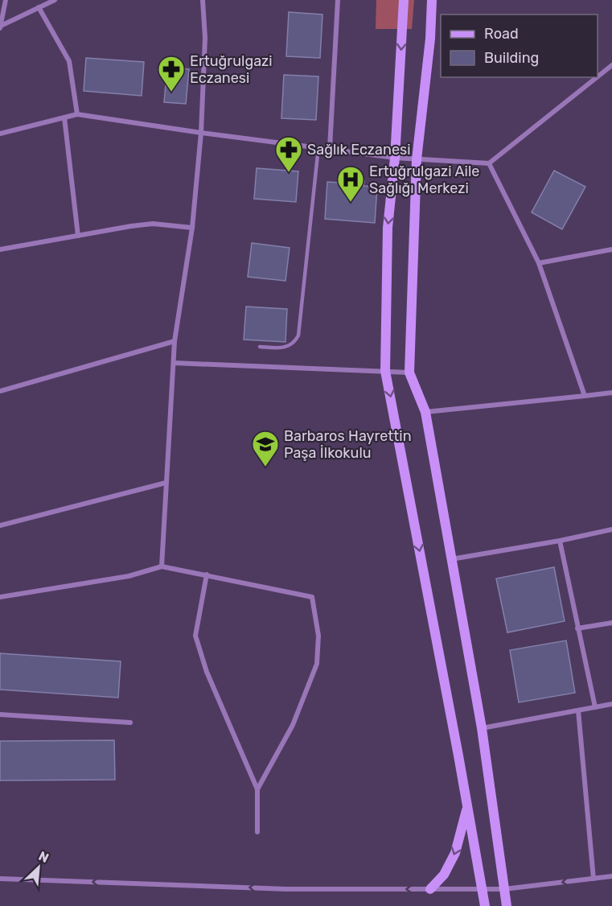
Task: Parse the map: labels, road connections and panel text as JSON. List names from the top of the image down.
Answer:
{
  "places": {
    "pharmacy": ["Ertuğrulgazi Eczanesi", "Sağlık Eczanesi"],
    "hospital": ["Ertuğrulgazi Aile Sağlığı Merkezi"],
    "school or university": ["Barbaros Hayrettin Paşa İlkokulu"]
  },
  "legend": ["Road", "Building"],
  "north": "top right"
}
